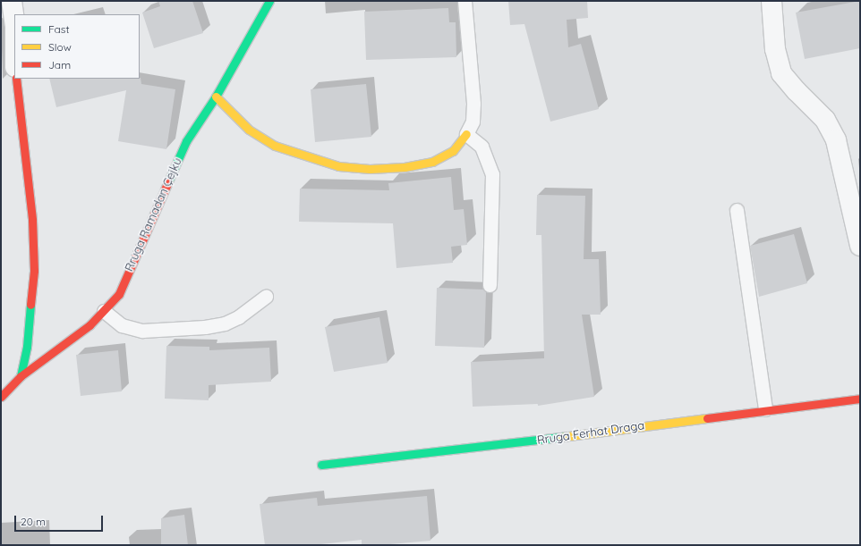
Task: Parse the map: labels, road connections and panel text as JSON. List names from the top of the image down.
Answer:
{
  "streets": {
    "street": ["Rruga Ramadan Çejku", "Rruga Ferhat Draga"]
  },
  "legend": ["Fast", "Slow", "Jam"],
  "scale_bar": "20 m"
}
